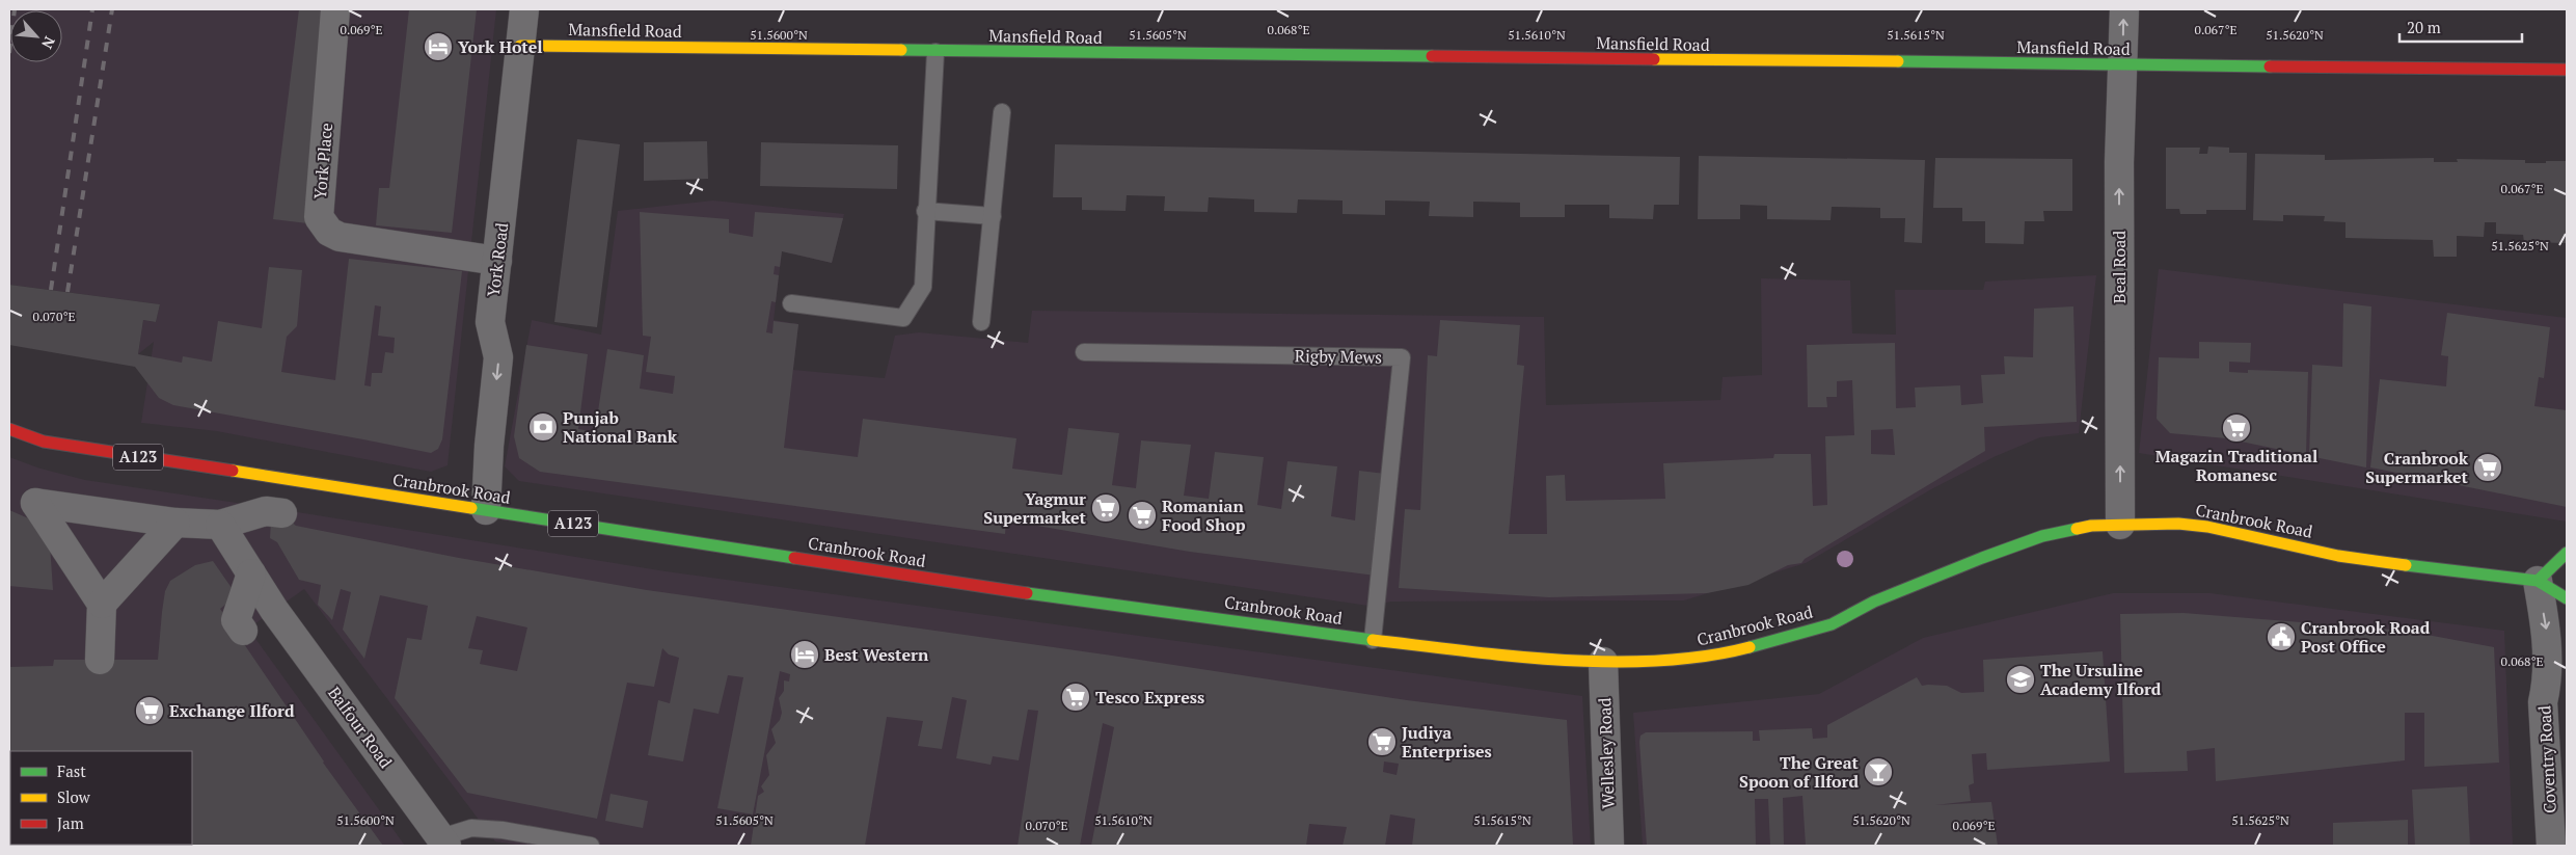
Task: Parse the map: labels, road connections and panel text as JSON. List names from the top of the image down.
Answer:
{
  "streets": {
    "main road": ["Mansfield Road", "A123", "Cranbrook Road"],
    "street": [
      "York Place",
      "York Road",
      "Beal Road",
      "Balfour Road",
      "Wellesley Road",
      "Coventry Road"
    ],
    "lane": ["Rigby Mews"]
  },
  "crossings": [
    ["Mansfield Road", "York Road"],
    ["Mansfield Road", "Beal Road"],
    ["York Place", "York Road"],
    ["York Road", "Cranbrook Road"],
    ["Beal Road", "Cranbrook Road"],
    ["Rigby Mews", "Cranbrook Road"],
    ["Cranbrook Road", "Wellesley Road"],
    ["Cranbrook Road", "Coventry Road"]
  ],
  "one_way": ["York Road", "Beal Road", "Coventry Road"],
  "places": {
    "hotel": ["York Hotel", "Best Western"],
    "bank": ["Punjab National Bank"],
    "supermarket": [
      "Magazin Traditional Romanesc",
      "Cranbrook Supermarket",
      "Yagmur Supermarket",
      "Romanian Food Shop",
      "Tesco Express",
      "Exchange Ilford",
      "Judiya Enterprises"
    ],
    "public building": ["Cranbrook Road Post Office"],
    "school or university": ["The Ursuline Academy Ilford"],
    "bar": ["The Great Spoon of Ilford"]
  },
  "legend": ["Fast", "Slow", "Jam"],
  "scale_bar": "20 m",
  "north": "bottom right",
  "coordinates": [
    "0.069°E",
    "0.068°E",
    "0.067°E",
    "51.5600°N",
    "51.5605°N",
    "51.5610°N",
    "51.5615°N",
    "51.5620°N",
    "51.5625°N",
    "0.070°E"
  ]
}
